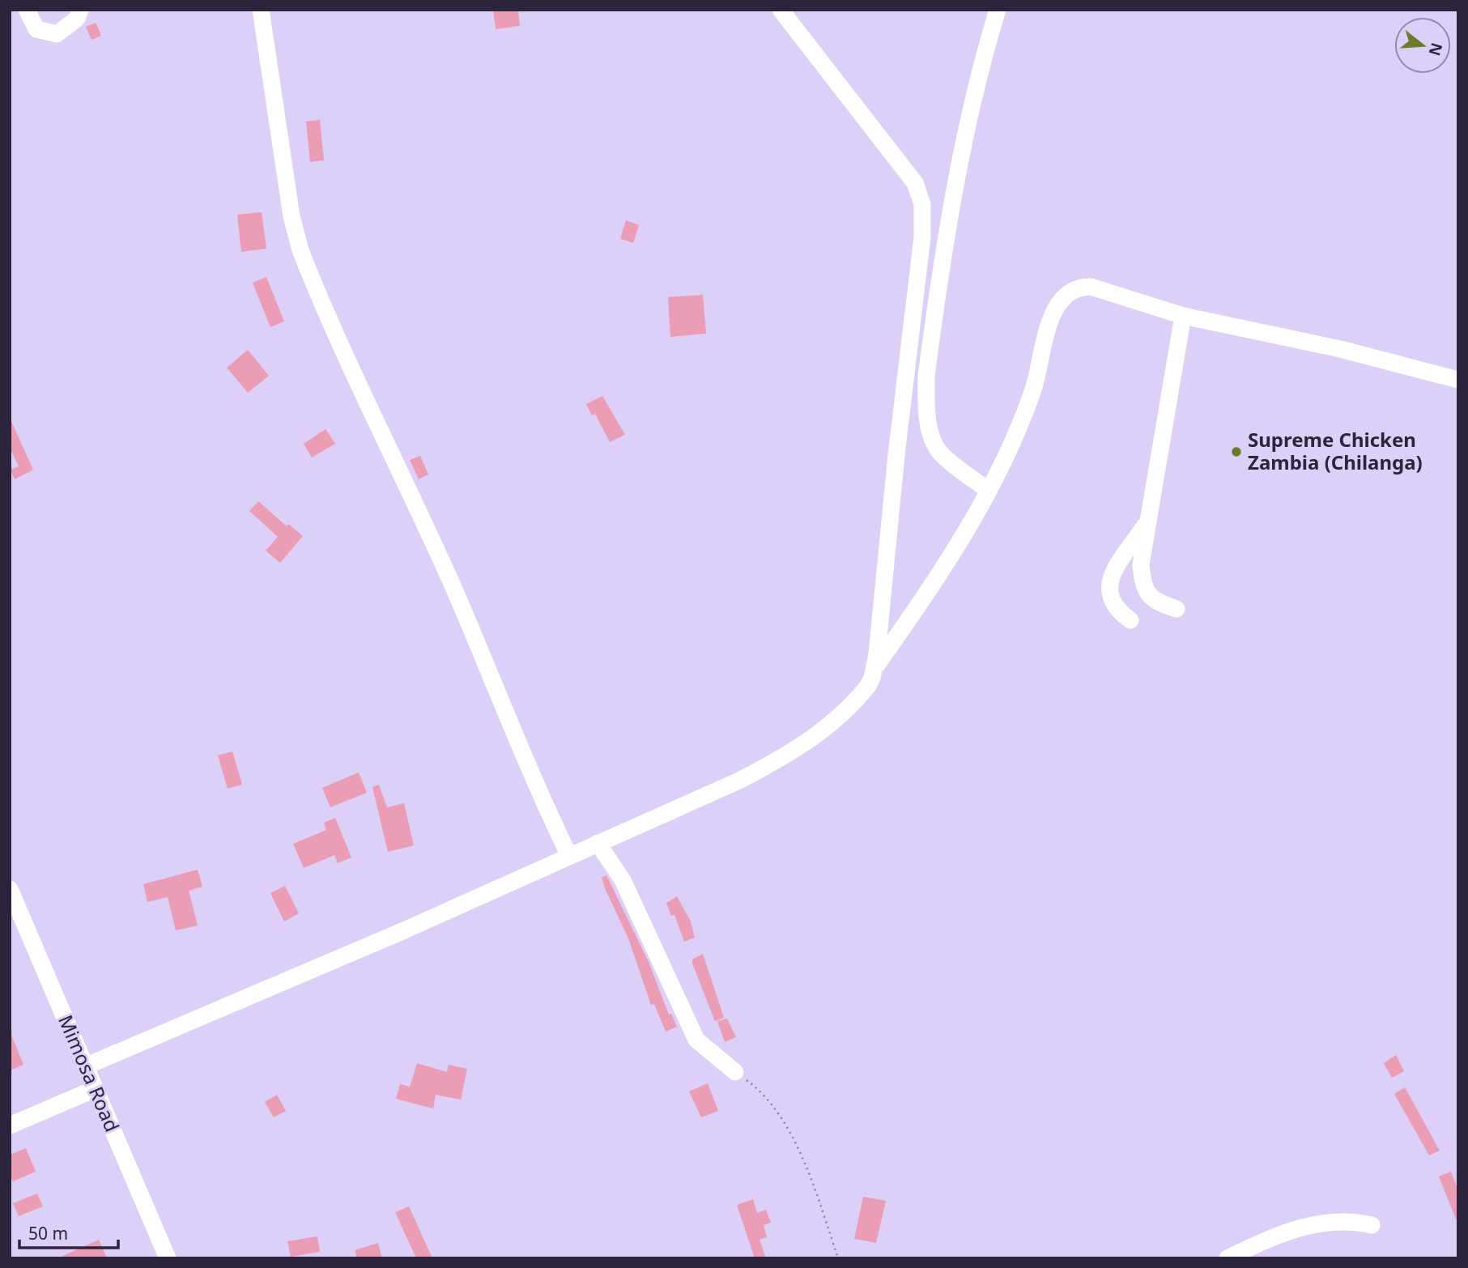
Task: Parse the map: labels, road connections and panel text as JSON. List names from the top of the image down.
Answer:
{
  "streets": {
    "street": ["Mimosa Road"]
  },
  "places": ["Supreme Chicken Zambia (Chilanga)"],
  "scale_bar": "50 m",
  "north": "right"
}
